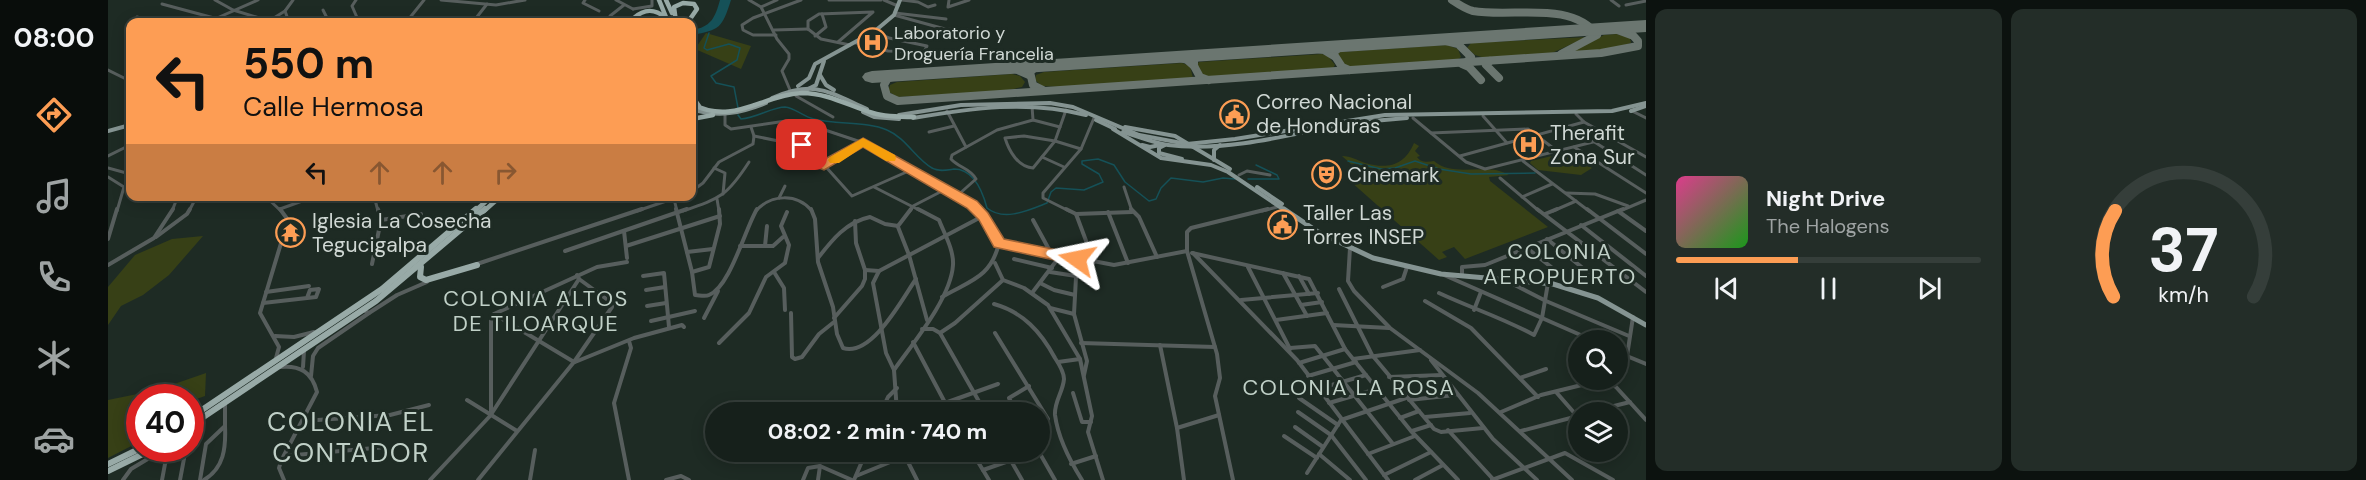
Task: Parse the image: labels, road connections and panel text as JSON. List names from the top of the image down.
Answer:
{
  "districts": [
    "COLONIA AEROPUERTO",
    "COLONIA ALTOS DE TILOARQUE",
    "COLONIA LA ROSA",
    "COLONIA EL CONTADOR"
  ],
  "places": {
    "hospital": ["Laboratorio y Droguería Francelia", "Therafit Zona Sur"],
    "public building": ["Correo Nacional de Honduras", "Taller Las Torres INSEP"],
    "theatre": ["Cinemark"],
    "temple": ["Iglesia La Cosecha Tegucigalpa"]
  },
  "page": {
    "tabs": "08:00",
    "turn": ["550 m", "Calle Hermosa"],
    "song": ["Night Drive", "The Halogens"],
    "limit": "40",
    "trip": "08:02 · 2 min · 740 m",
    "gauge": ["37", "km/h"]
  }
}
